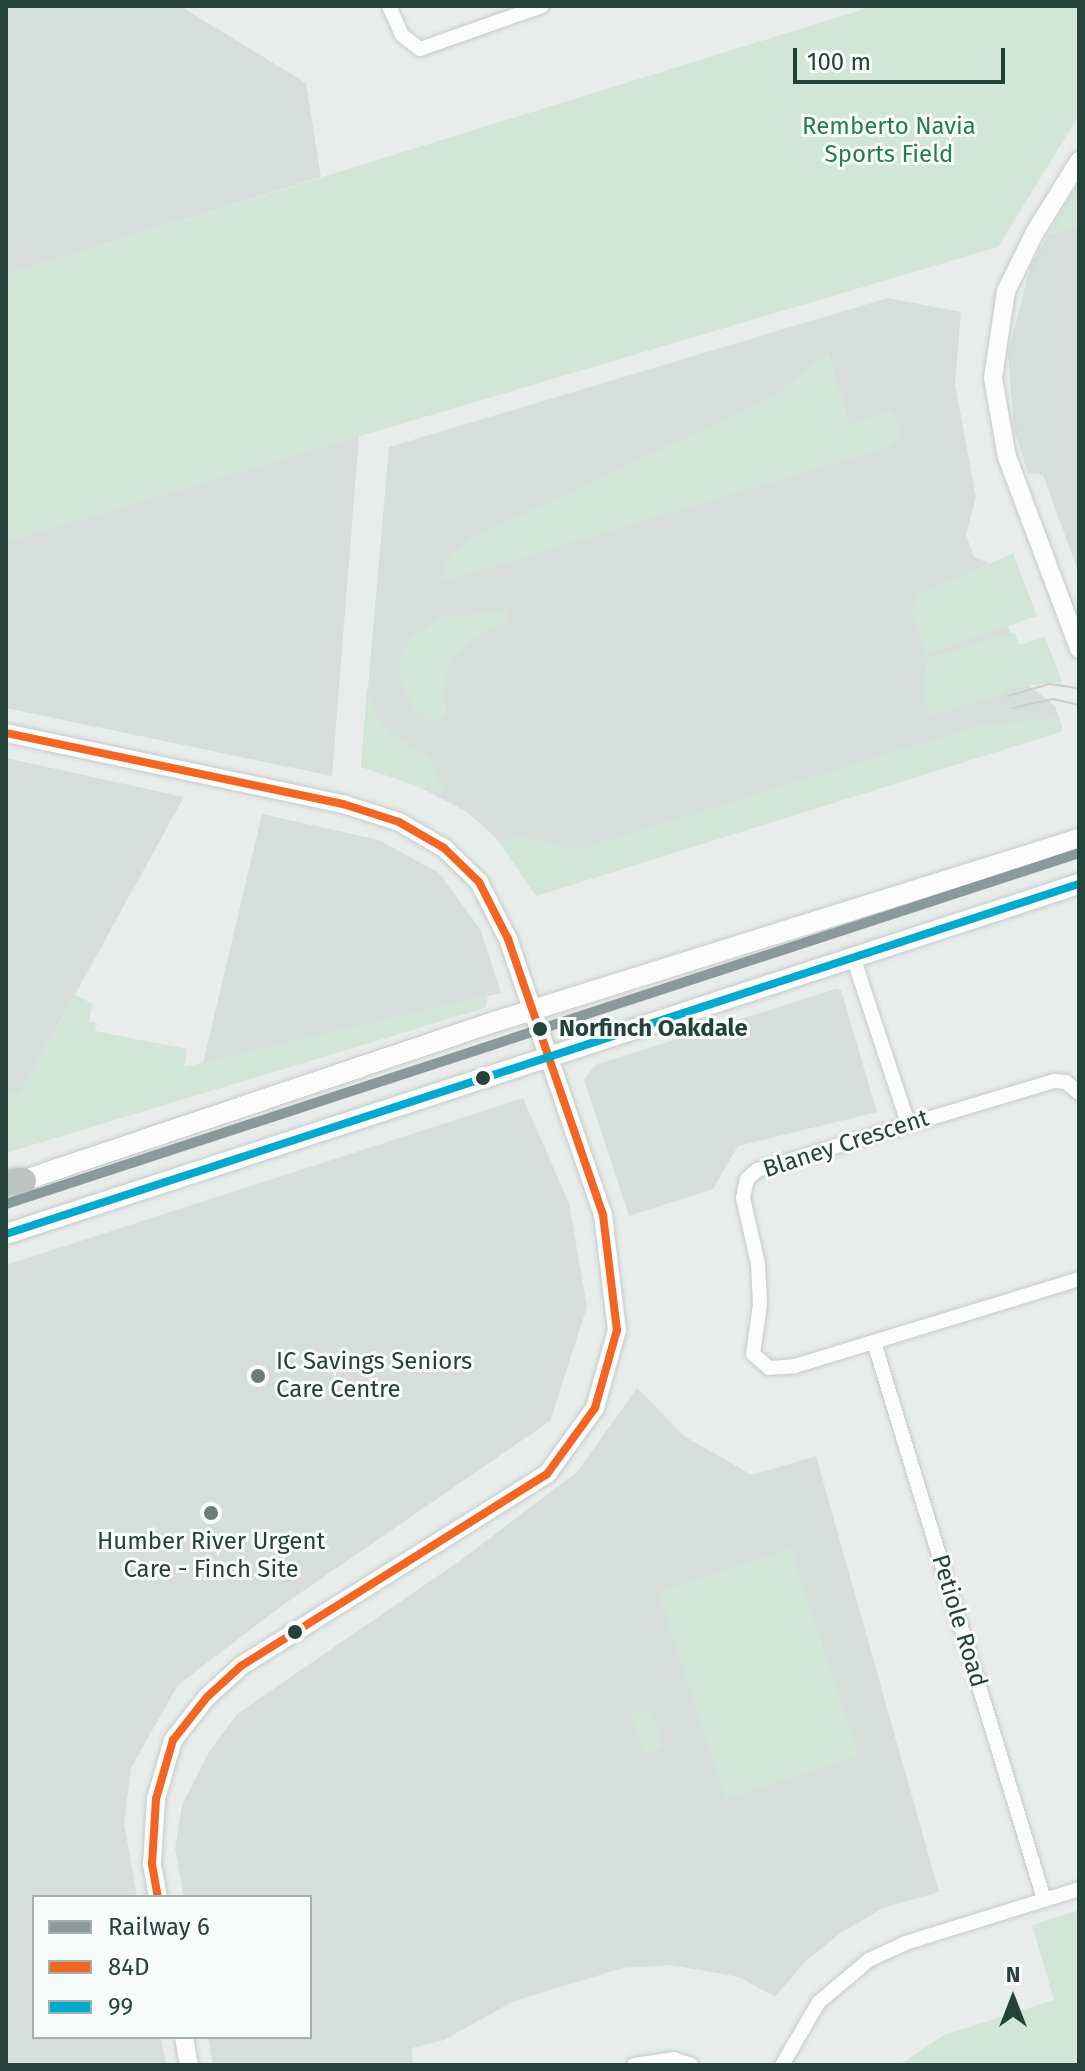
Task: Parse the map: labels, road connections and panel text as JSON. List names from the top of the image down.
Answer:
{
  "streets": {
    "street": ["Blaney Crescent", "Petiole Road"]
  },
  "crossings": [
    ["Blaney Crescent", "Petiole Road"]
  ],
  "parks": ["Remberto Navia Sports Field"],
  "places": ["Norfinch Oakdale", "IC Savings Seniors Care Centre", "Humber River Urgent Care - Finch Site"],
  "lines": ["transit line 84D", "rail line 6", "transit line 99"],
  "legend": ["Railway 6", "84D", "99"],
  "scale_bar": "100 m",
  "north": "top"
}
